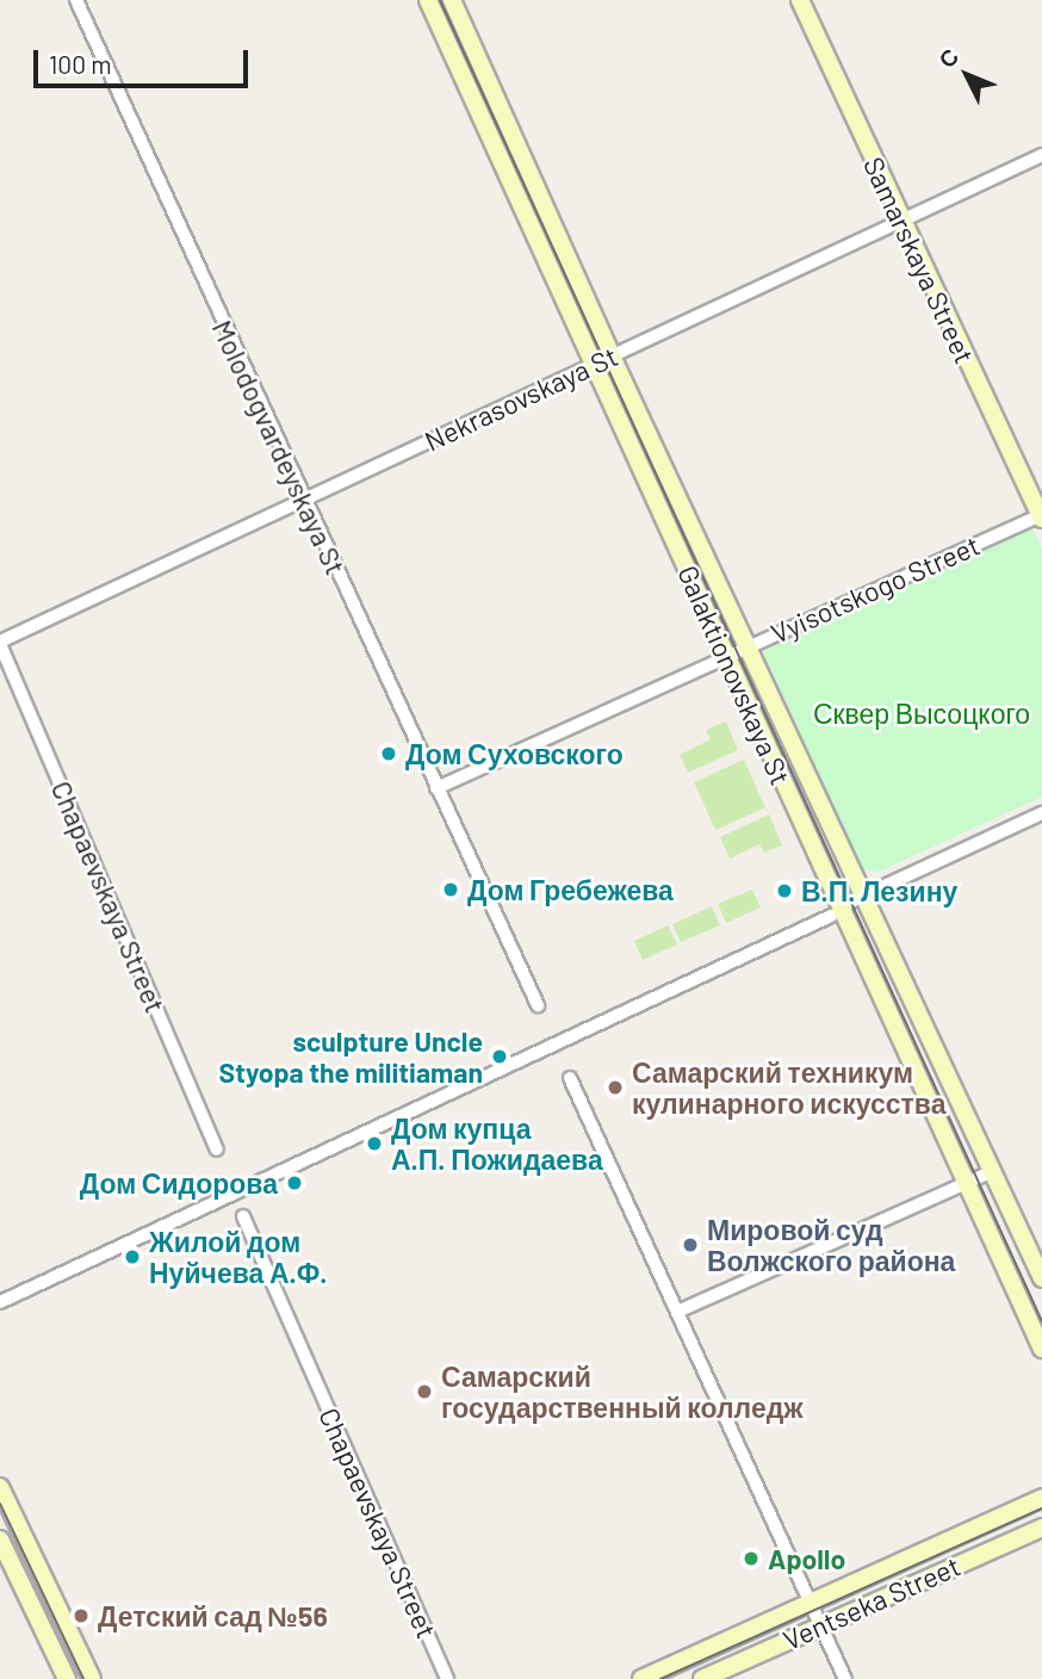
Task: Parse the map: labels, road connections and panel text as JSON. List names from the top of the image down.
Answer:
{
  "streets": {
    "main road": ["Samarskaya Street", "Galaktionovskaya St", "Ventseka Street"],
    "street": [
      "Nekrasovskaya St",
      "Molodogvardeyskaya St",
      "Vyisotskogo Street",
      "Chapaevskaya Street"
    ]
  },
  "crossings": [
    ["Samarskaya Street", "Nekrasovskaya St"],
    ["Samarskaya Street", "Vyisotskogo Street"],
    ["Nekrasovskaya St", "Molodogvardeyskaya St"],
    ["Nekrasovskaya St", "Galaktionovskaya St"],
    ["Nekrasovskaya St", "Chapaevskaya Street"],
    ["Molodogvardeyskaya St", "Vyisotskogo Street"],
    ["Vyisotskogo Street", "Galaktionovskaya St"]
  ],
  "parks": ["Сквер Высоцкого"],
  "places": [
    "Дом Суховского",
    "Дом Гребежева",
    "В.П. Лезину",
    "sculpture Uncle Styopa the militiaman",
    "Самарский техникум кулинарного искусства",
    "Дом купца А.П. Пожидаева",
    "Дом Сидорова",
    "Мировой суд Волжского района",
    "Жилой дом Нуйчева А.Ф.",
    "Самарский государственный колледж",
    "Apollo",
    "Детский сад №56"
  ],
  "scale_bar": "100 m",
  "north": "top left"
}
